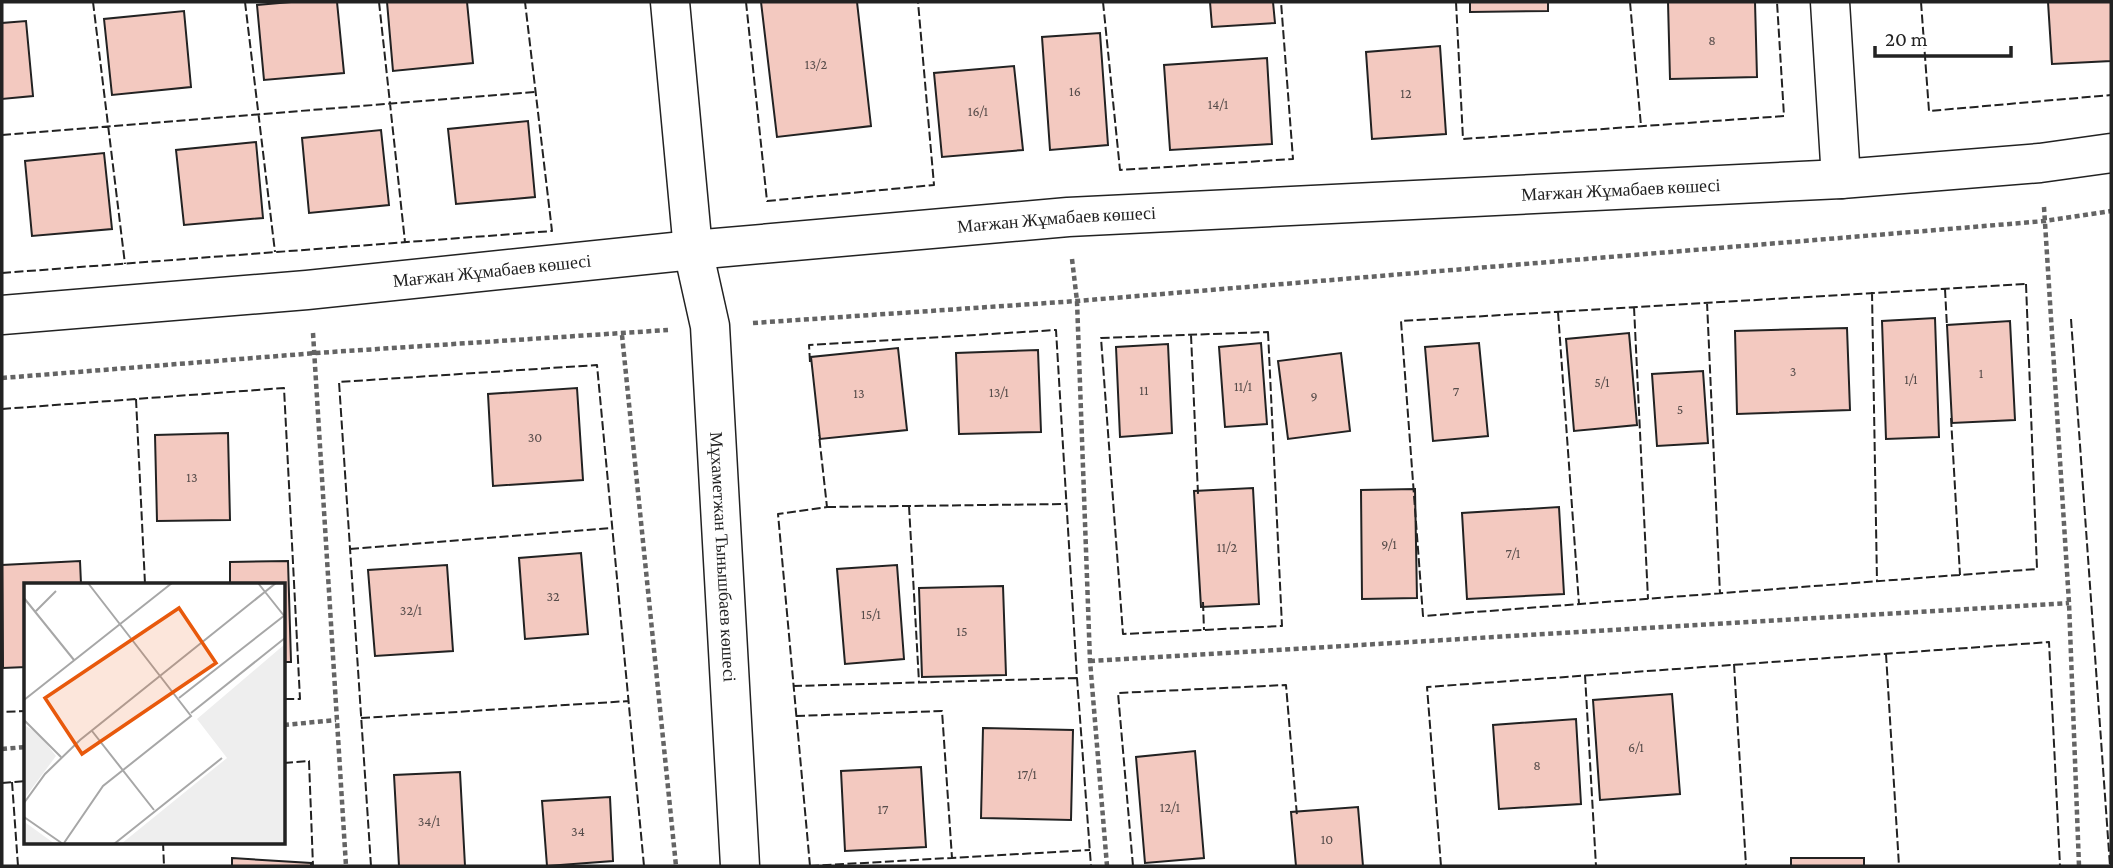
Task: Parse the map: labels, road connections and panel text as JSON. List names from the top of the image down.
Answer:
{
  "streets": {
    "street": ["Мағжан Жұмабаев көшесі", "Мұхаметжан Тынышбаев көшесі"]
  },
  "crossings": [
    ["Мағжан Жұмабаев көшесі", "Мұхаметжан Тынышбаев көшесі"]
  ],
  "house_numbers": [
    "8",
    "13/2",
    "16",
    "12",
    "14/1",
    "16/1",
    "3",
    "1",
    "1/1",
    "5/1",
    "11/1",
    "11",
    "7",
    "13/1",
    "13",
    "9",
    "5",
    "30",
    "13",
    "9/1",
    "11/2",
    "7/1",
    "32",
    "32/1",
    "15/1",
    "15",
    "6/1",
    "8",
    "17/1",
    "12/1",
    "17",
    "34/1",
    "34",
    "10"
  ],
  "scale_bar": "20 m"
}
